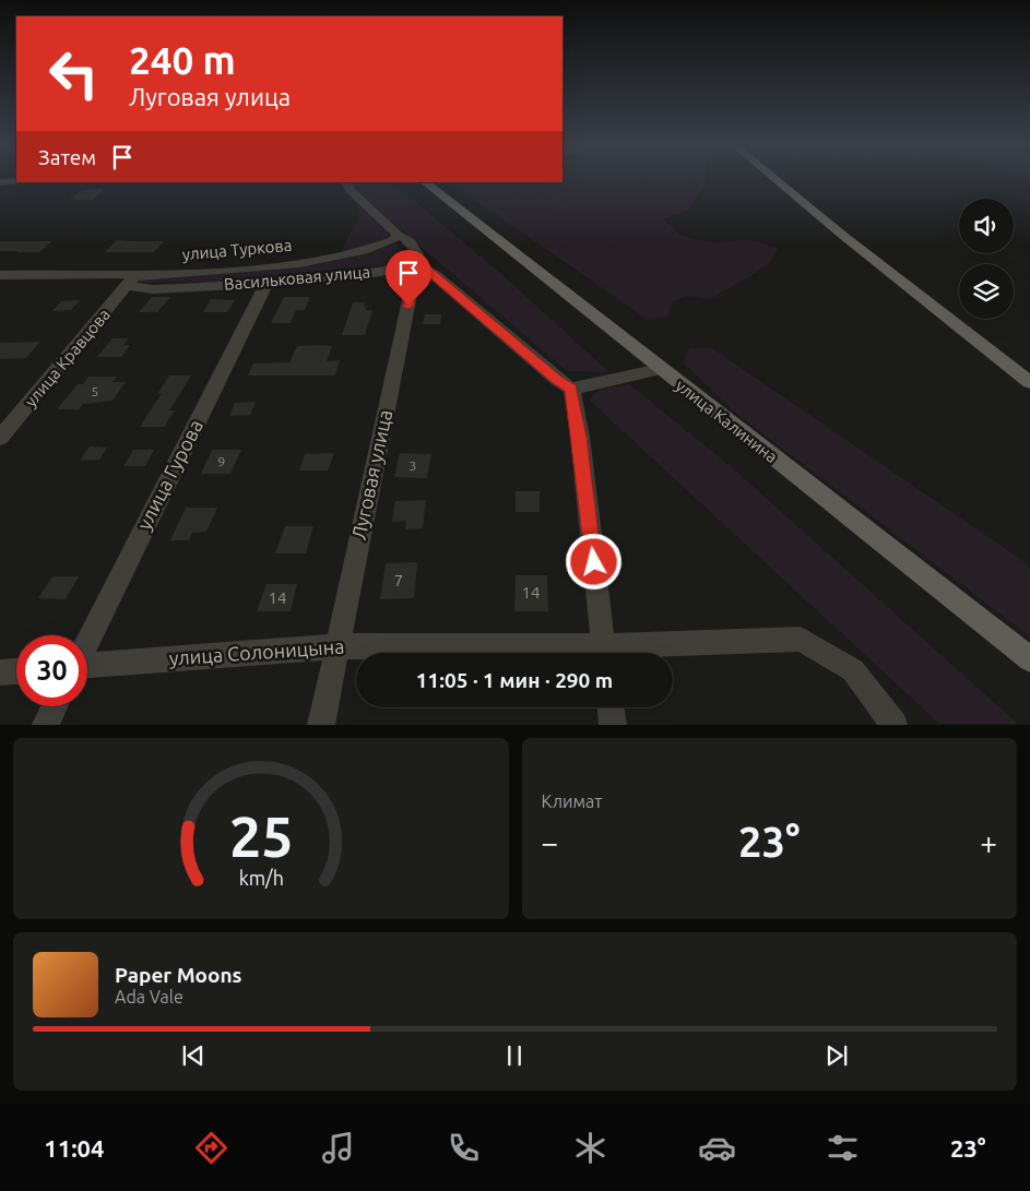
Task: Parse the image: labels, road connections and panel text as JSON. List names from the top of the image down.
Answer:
{
  "streets": {
    "main road": ["улица Калинина"],
    "street": [
      "улица Туркова",
      "Васильковая улица",
      "улица Кравцова",
      "улица Гурова",
      "Луговая улица",
      "улица Солоницына"
    ]
  },
  "crossings": [
    ["улица Туркова", "Васильковая улица"],
    ["улица Туркова", "улица Кравцова"],
    ["Васильковая улица", "улица Кравцова"],
    ["Васильковая улица", "улица Гурова"],
    ["Васильковая улица", "Луговая улица"],
    ["Луговая улица", "улица Солоницына"]
  ],
  "house_numbers": [
    "5",
    "9",
    "3",
    "7",
    "14",
    "14"
  ],
  "page": {
    "turn": ["240 m", "Луговая улица"],
    "then": "Затем",
    "limit": "30",
    "trip": "11:05 · 1 мин · 290 m",
    "tile": "Климат",
    "heat": ["−", "23°", "+"],
    "song": ["Paper Moons", "Ada Vale"],
    "tabs": ["11:04", "23°"],
    "gauge": ["25", "km/h"]
  }
}
